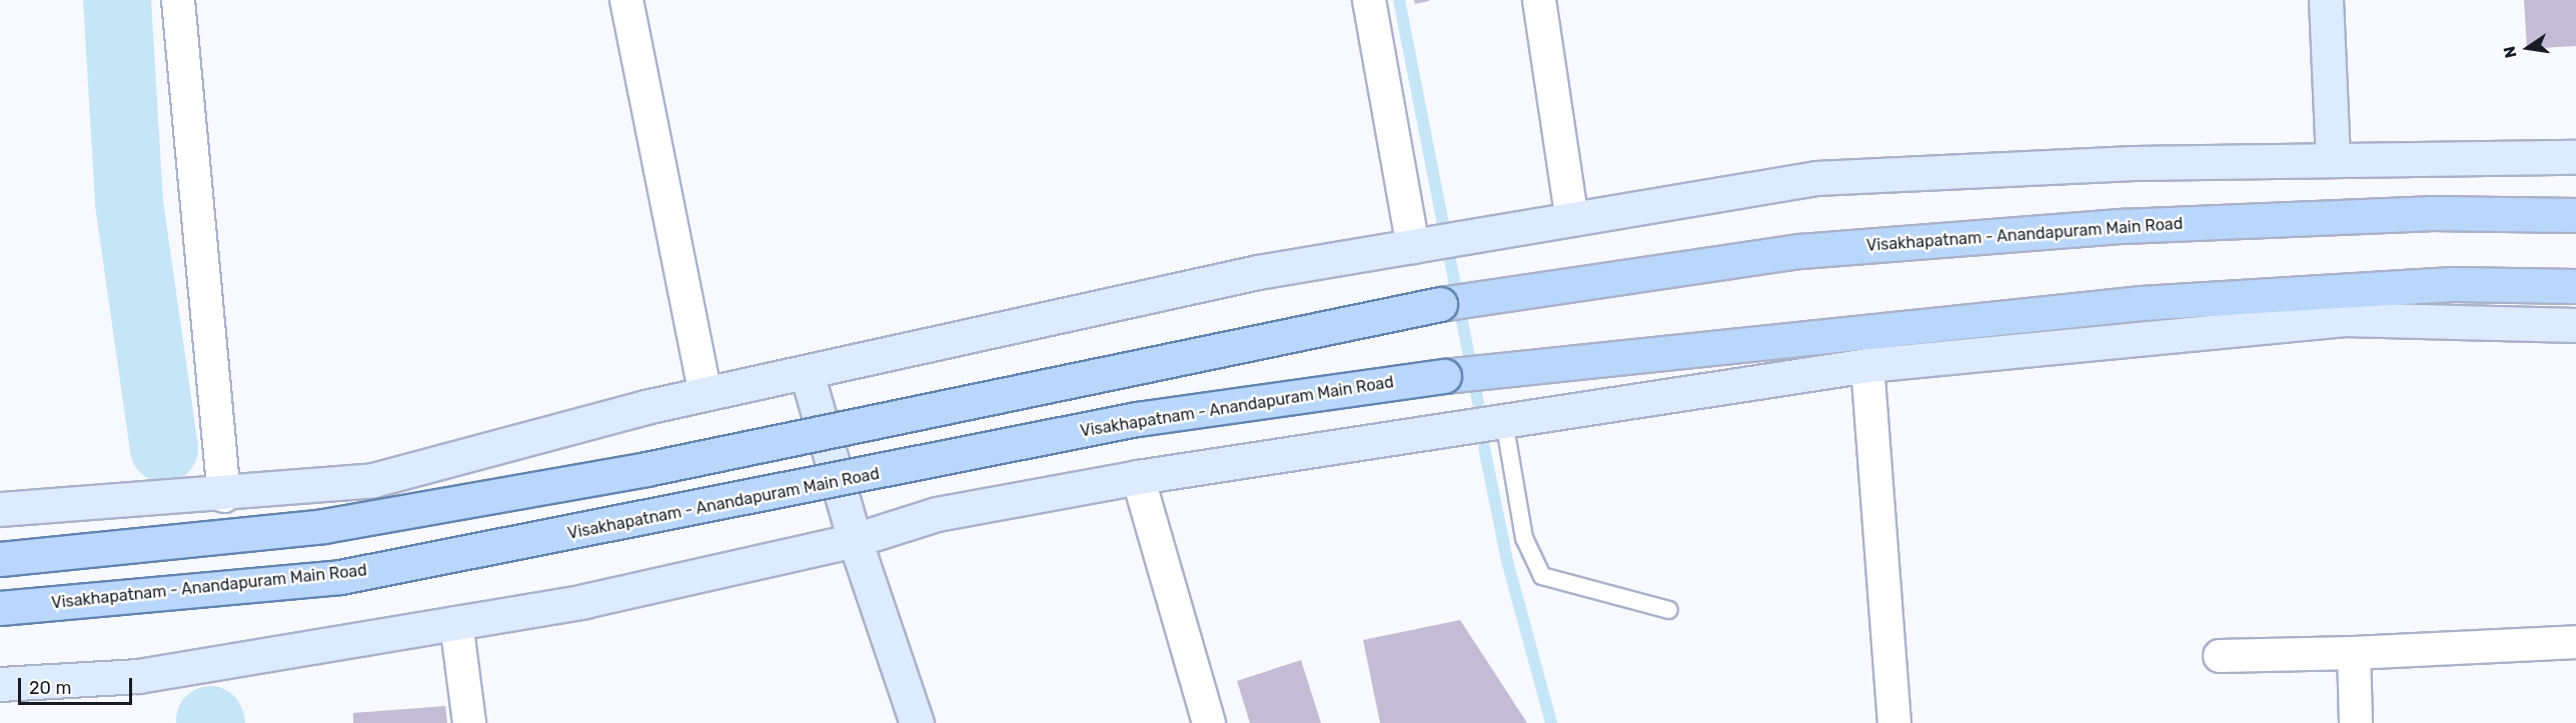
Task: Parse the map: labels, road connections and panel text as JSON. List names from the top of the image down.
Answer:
{
  "streets": {
    "main road": ["Visakhapatnam - Anandapuram Main Road"]
  },
  "scale_bar": "20 m",
  "north": "left"
}
